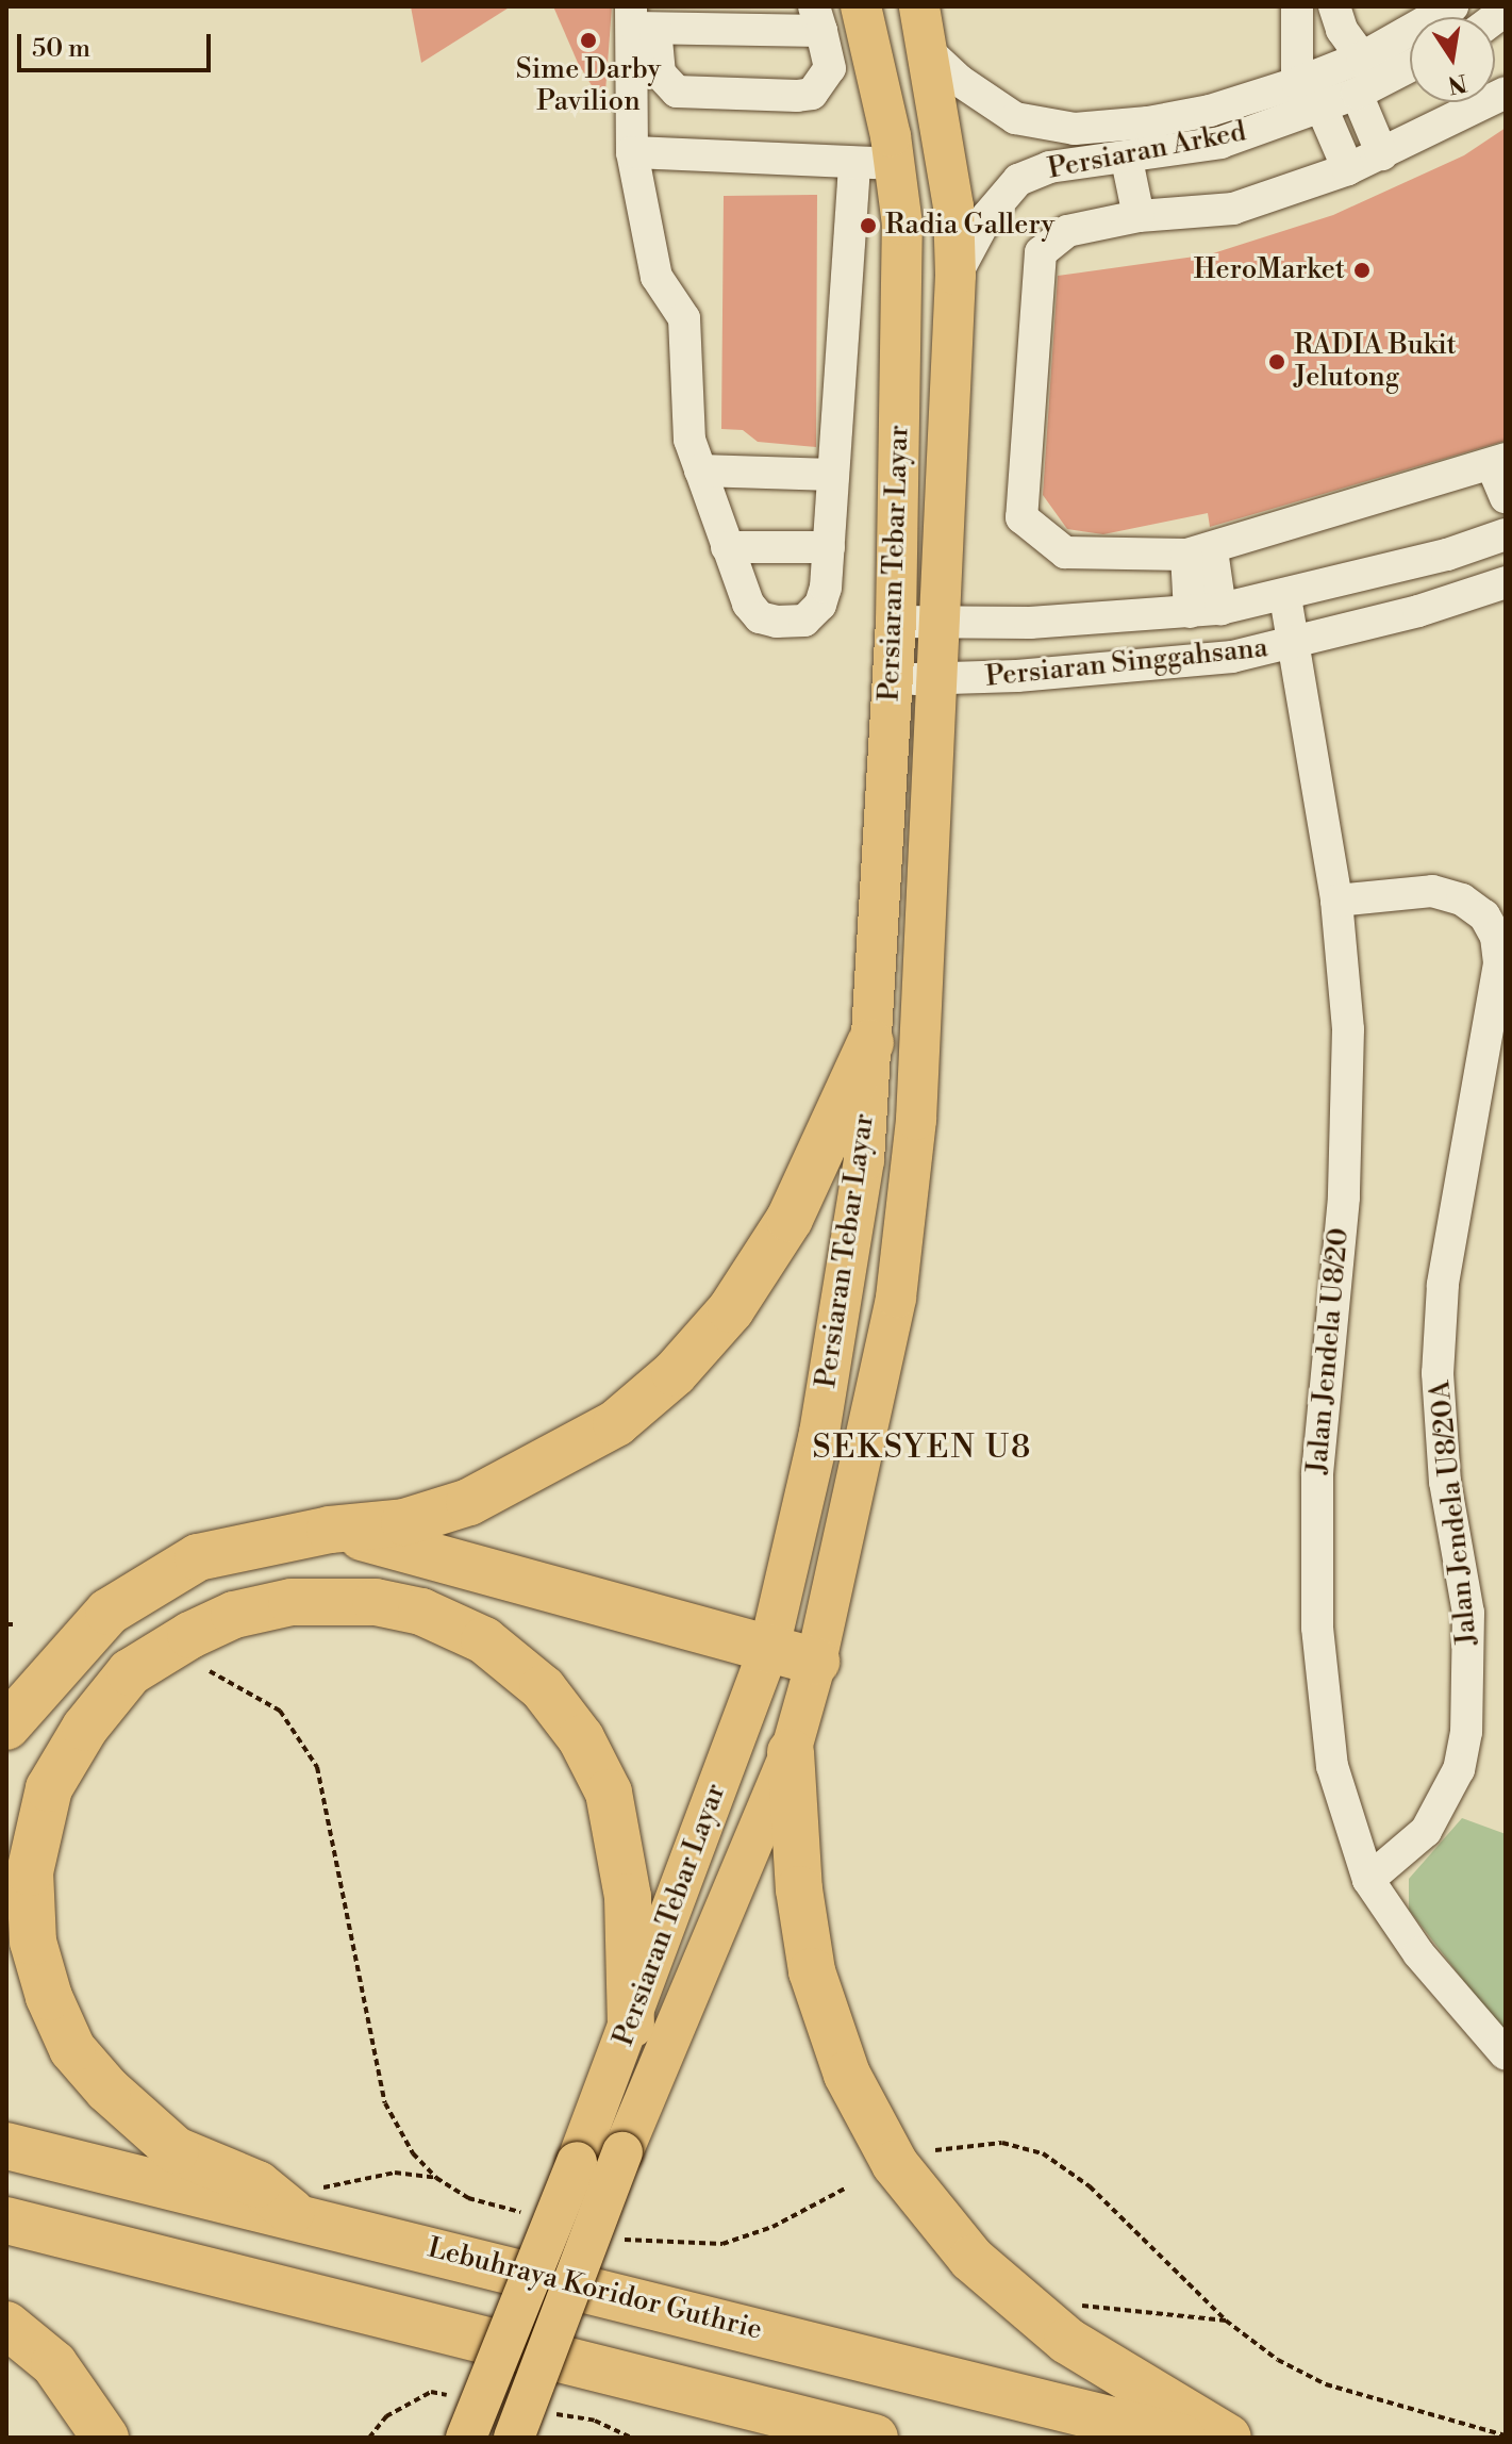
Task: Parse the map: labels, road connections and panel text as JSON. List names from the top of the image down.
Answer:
{
  "streets": {
    "highway": ["Lebuhraya Koridor Guthrie"],
    "main road": ["Persiaran Tebar Layar"],
    "street": [
      "Persiaran Arked",
      "Persiaran Singgahsana",
      "Jalan Jendela U8/20",
      "Jalan Jendela U8/20A"
    ]
  },
  "crossings": [
    ["Persiaran Arked", "Persiaran Tebar Layar"],
    ["Persiaran Tebar Layar", "Persiaran Singgahsana"],
    ["Persiaran Singgahsana", "Jalan Jendela U8/20"],
    ["Jalan Jendela U8/20", "Jalan Jendela U8/20A"]
  ],
  "districts": ["SEKSYEN U8"],
  "places": [
    "Sime Darby Pavilion",
    "Radia Gallery",
    "HeroMarket",
    "RADIA Bukit Jelutong"
  ],
  "scale_bar": "50 m",
  "north": "bottom"
}
